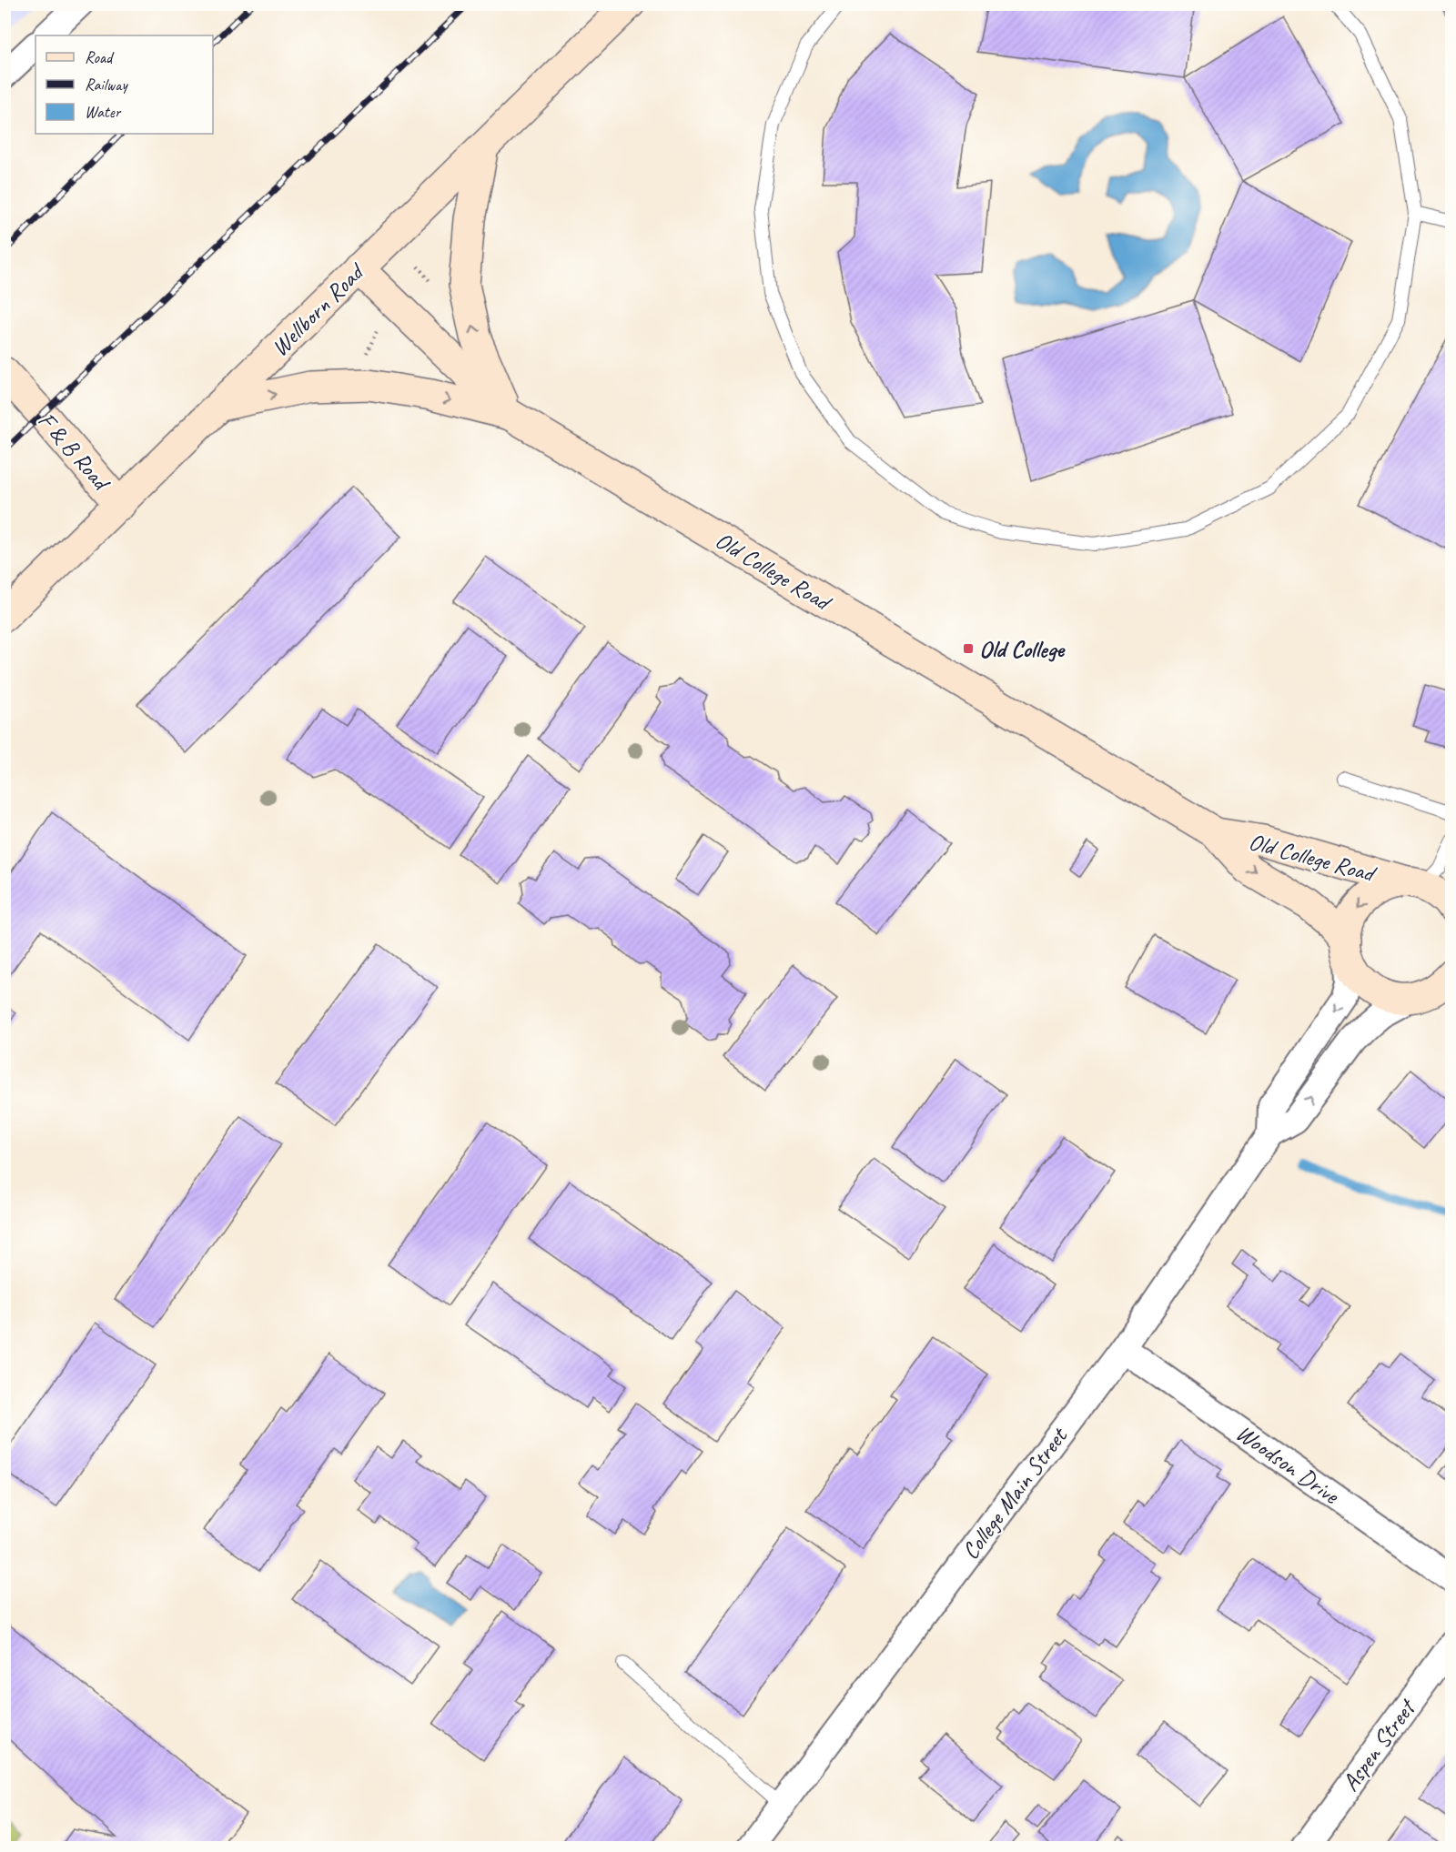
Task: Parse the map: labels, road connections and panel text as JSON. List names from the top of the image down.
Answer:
{
  "streets": {
    "street": [
      "Wellborn Road",
      "F & B Road",
      "Old College Road",
      "Woodson Drive",
      "College Main Street",
      "Aspen Street"
    ]
  },
  "crossings": [
    ["Wellborn Road", "F & B Road"],
    ["Wellborn Road", "Old College Road"],
    ["Old College Road", "College Main Street"],
    ["Woodson Drive", "College Main Street"]
  ],
  "places": {
    "transit": ["Old College"]
  },
  "legend": ["Road", "Railway", "Water"]
}
